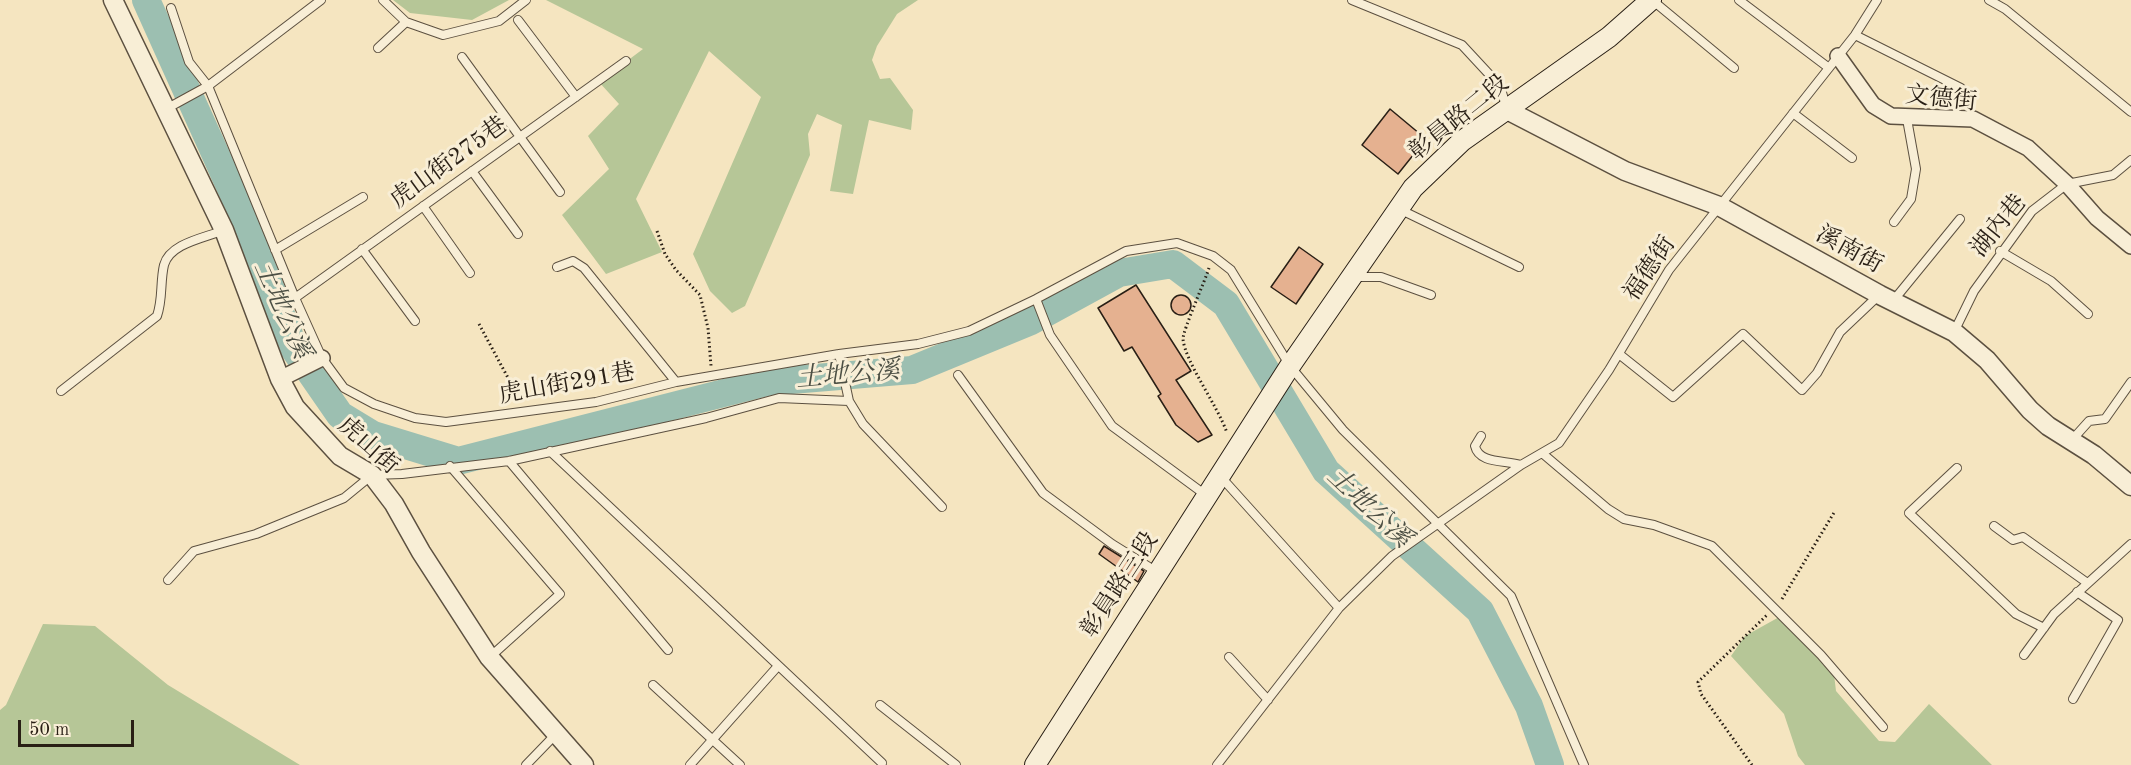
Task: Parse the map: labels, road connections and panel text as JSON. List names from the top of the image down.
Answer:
{
  "streets": {
    "main road": ["彰員路二段", "彰員路三段"],
    "street": ["文德街", "溪南街", "虎山街"],
    "lane": [
      "虎山街275巷",
      "湖內巷",
      "福德街",
      "虎山街291巷"
    ]
  },
  "crossings": [
    ["文德街", "湖內巷"],
    ["文德街", "福德街"],
    ["彰員路二段", "溪南街"],
    ["彰員路二段", "虎山街291巷"],
    ["彰員路二段", "彰員路三段"],
    ["虎山街275巷", "虎山街291巷"],
    ["湖內巷", "溪南街"],
    ["溪南街", "福德街"],
    ["福德街", "虎山街291巷"]
  ],
  "water": ["土地公溪"],
  "scale_bar": "50 m"
}
